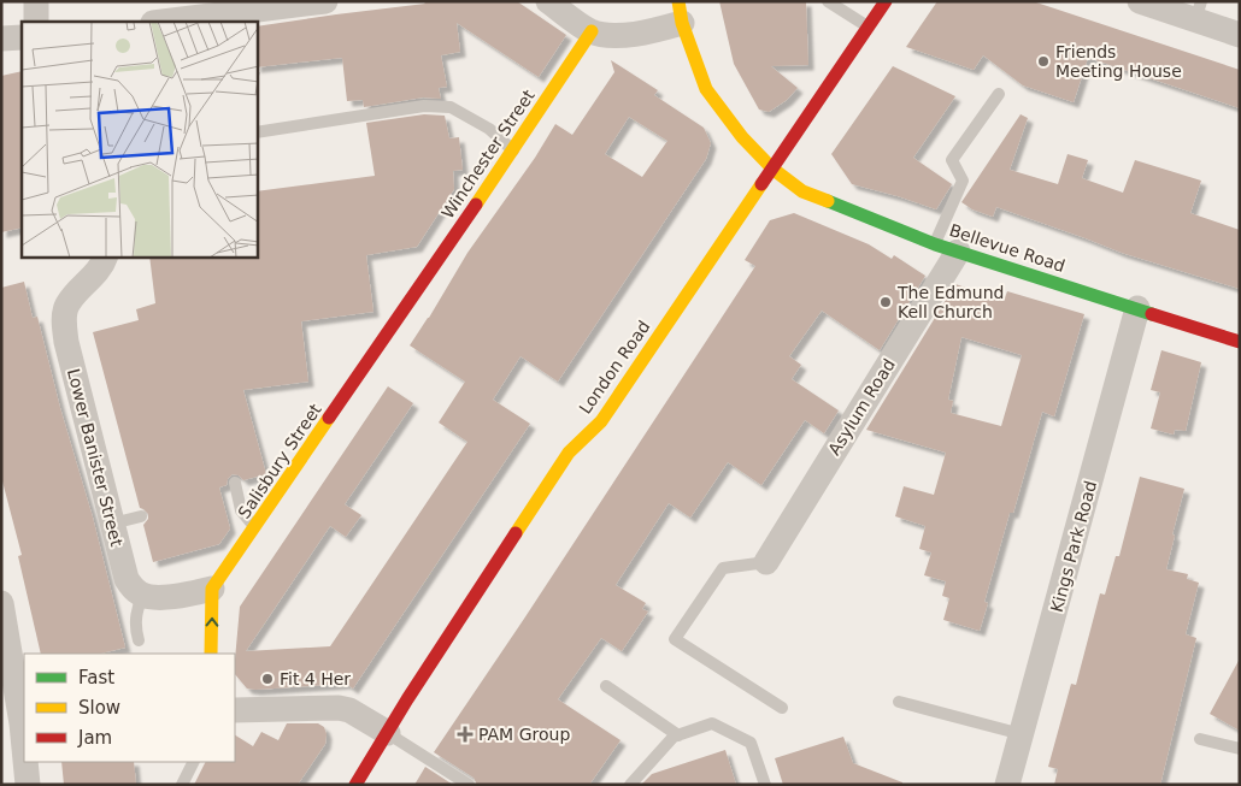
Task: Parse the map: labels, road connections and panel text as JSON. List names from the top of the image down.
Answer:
{
  "streets": {
    "street": [
      "Winchester Street",
      "Bellevue Road",
      "London Road",
      "Asylum Road",
      "Lower Banister Street",
      "Salisbury Street",
      "Kings Park Road"
    ]
  },
  "crossings": [
    ["Winchester Street", "Salisbury Street"],
    ["Bellevue Road", "London Road"],
    ["Bellevue Road", "Asylum Road"],
    ["Bellevue Road", "Kings Park Road"]
  ],
  "places": {
    "other": ["Friends Meeting House", "The Edmund Kell Church", "Fit 4 Her"],
    "health": ["PAM Group"]
  },
  "legend": ["Fast", "Slow", "Jam"]
}
